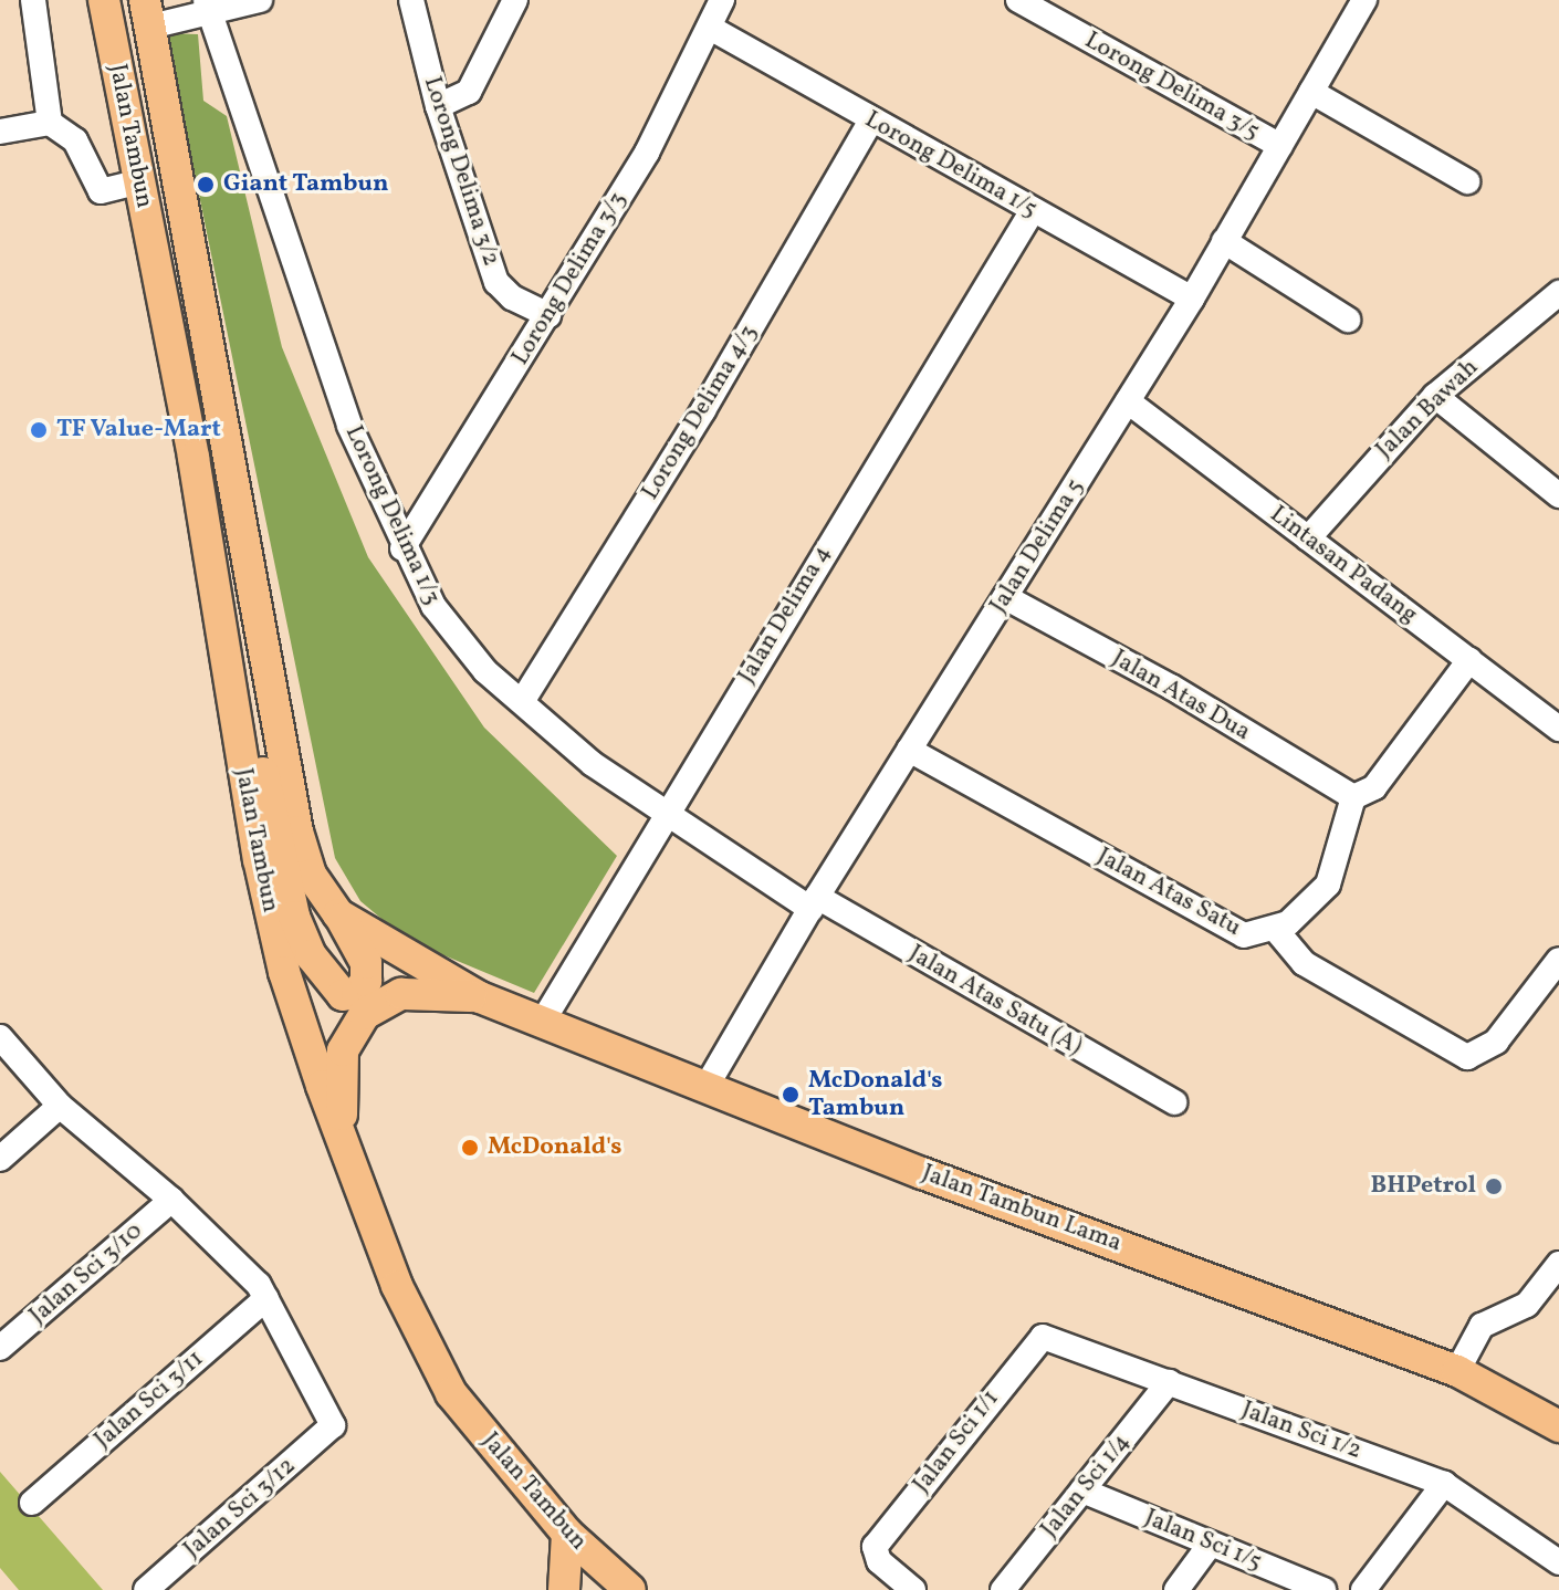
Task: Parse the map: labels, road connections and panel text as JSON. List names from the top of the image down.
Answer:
{
  "streets": {
    "main road": ["Jalan Tambun", "Jalan Tambun Lama"],
    "street": [
      "Lorong Delima 3/5",
      "Lorong Delima 1/5",
      "Lorong Delima 3/2",
      "Lorong Delima 3/3",
      "Jalan Bawah",
      "Lorong Delima 4/3",
      "Lorong Delima 1/3",
      "Jalan Delima 5",
      "Lintasan Padang",
      "Jalan Delima 4",
      "Jalan Atas Dua",
      "Jalan Atas Satu",
      "Jalan Atas Satu (A)",
      "Jalan Sci 3/10",
      "Jalan Sci 3/11",
      "Jalan Sci 1/2",
      "Jalan Sci 1/1",
      "Jalan Sci 1/4",
      "Jalan Sci 3/12",
      "Jalan Sci 1/5"
    ]
  },
  "crossings": [
    ["Lorong Delima 3/5", "Jalan Delima 5"],
    ["Lorong Delima 1/5", "Lorong Delima 3/3"],
    ["Lorong Delima 1/5", "Lorong Delima 4/3"],
    ["Lorong Delima 1/5", "Jalan Delima 5"],
    ["Lorong Delima 1/5", "Jalan Delima 4"],
    ["Lorong Delima 3/2", "Lorong Delima 3/3"],
    ["Lorong Delima 3/3", "Lorong Delima 1/3"],
    ["Jalan Bawah", "Lintasan Padang"],
    ["Lorong Delima 4/3", "Lorong Delima 1/3"],
    ["Lorong Delima 1/3", "Jalan Delima 5"],
    ["Lorong Delima 1/3", "Jalan Delima 4"],
    ["Lorong Delima 1/3", "Jalan Atas Satu (A)"],
    ["Jalan Delima 5", "Lintasan Padang"],
    ["Jalan Delima 5", "Jalan Atas Dua"],
    ["Jalan Delima 5", "Jalan Atas Satu"],
    ["Jalan Delima 5", "Jalan Atas Satu (A)"],
    ["Jalan Delima 5", "Jalan Tambun Lama"],
    ["Jalan Delima 4", "Jalan Tambun Lama"],
    ["Jalan Sci 3/11", "Jalan Sci 3/12"],
    ["Jalan Sci 1/2", "Jalan Sci 1/1"],
    ["Jalan Sci 1/2", "Jalan Sci 1/4"],
    ["Jalan Sci 1/4", "Jalan Sci 1/5"]
  ],
  "places": [
    "Giant Tambun",
    "TF Value-Mart",
    "McDonald's Tambun",
    "McDonald's",
    "BHPetrol"
  ]
}
